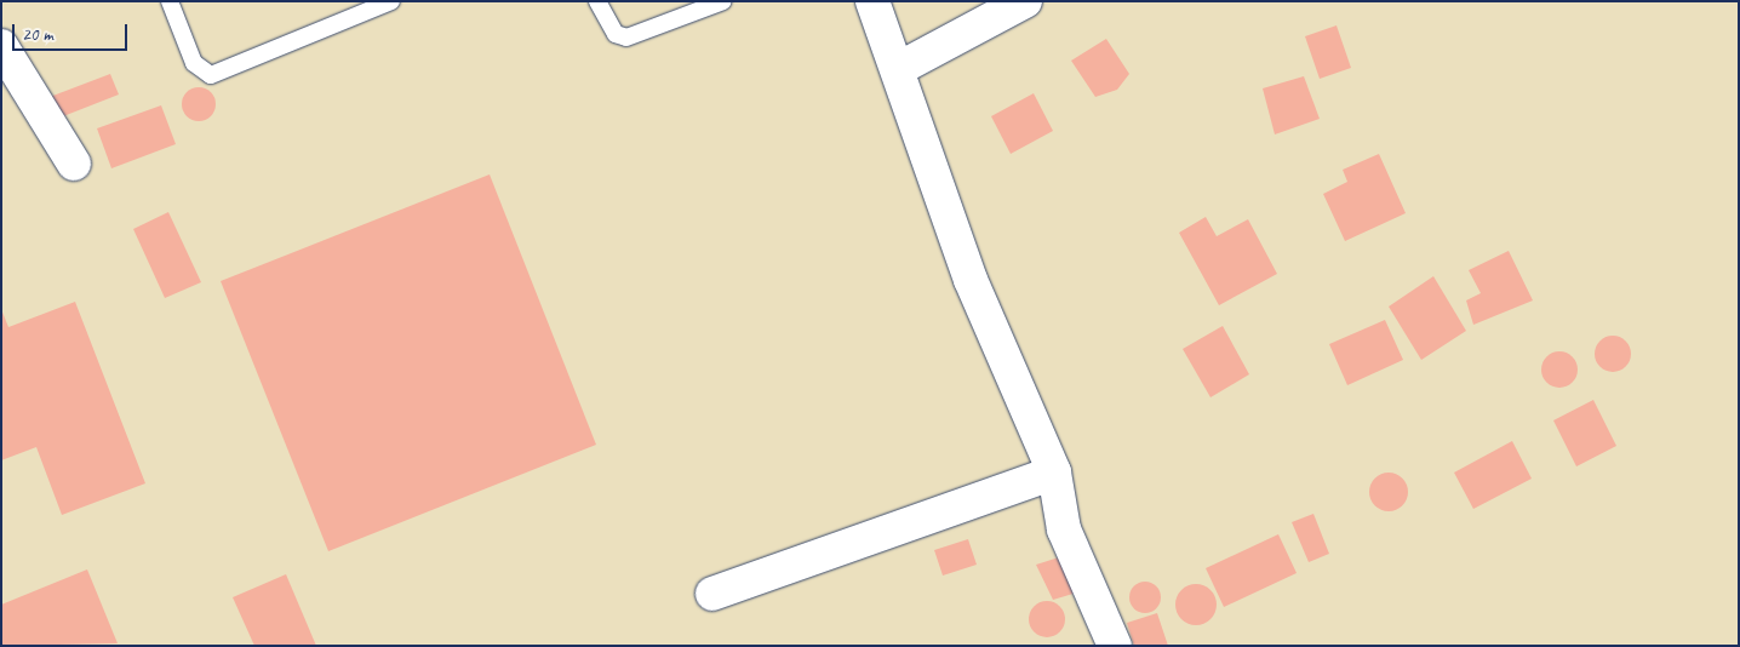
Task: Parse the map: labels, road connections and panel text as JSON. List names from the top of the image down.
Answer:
{
  "scale_bar": "20 m"
}
